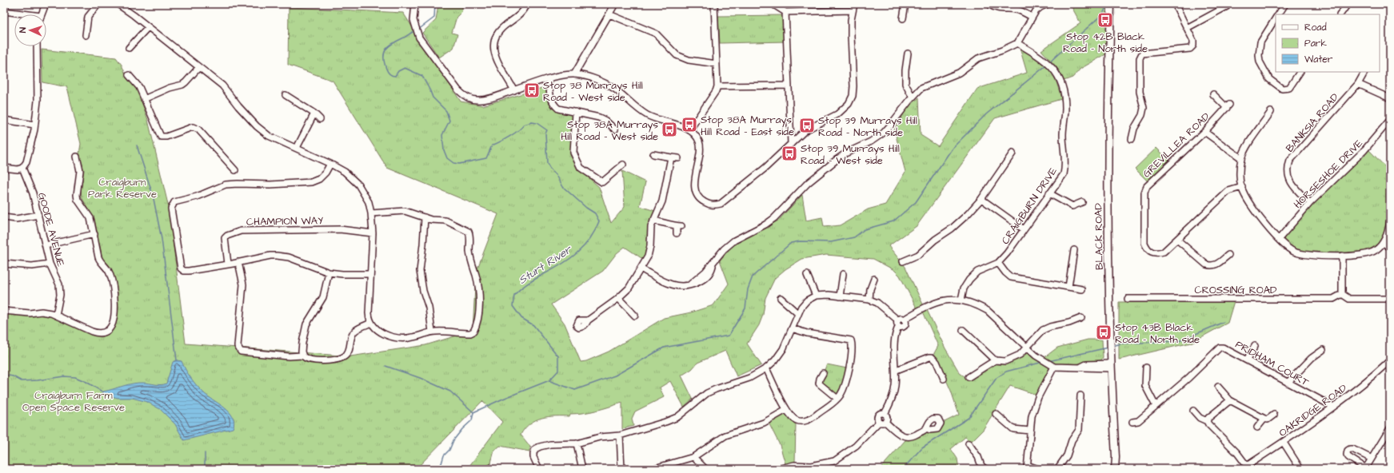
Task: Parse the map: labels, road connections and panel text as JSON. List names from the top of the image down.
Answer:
{
  "streets": {
    "main road": ["BLACK ROAD"],
    "street": [
      "BANKSIA ROAD",
      "GREVILLEA ROAD",
      "HORSESHOE DRIVE",
      "CRAIGBURN DRIVE",
      "CHAMPION WAY",
      "GOODE AVENUE",
      "CROSSING ROAD",
      "PRIDHAM COURT",
      "OAKRIDGE ROAD"
    ]
  },
  "crossings": [
    ["BANKSIA ROAD", "HORSESHOE DRIVE"],
    ["PRIDHAM COURT", "OAKRIDGE ROAD"]
  ],
  "water": ["Sturt River"],
  "parks": ["Craigburn Park Reserve", "Craigburn Farm Open Space Reserve"],
  "places": {
    "bus stop": [
      "Stop 42B Black Road - North side",
      "Stop 38 Murrays Hill Road - West side",
      "Stop 38A Murrays Hill Road - East side",
      "Stop 39 Murrays Hill Road - North side",
      "Stop 38A Murrays Hill Road - West side",
      "Stop 39 Murrays Hill Road - West side",
      "Stop 43B Black Road - North side"
    ]
  },
  "legend": ["Road", "Park", "Water"],
  "north": "left"
}
